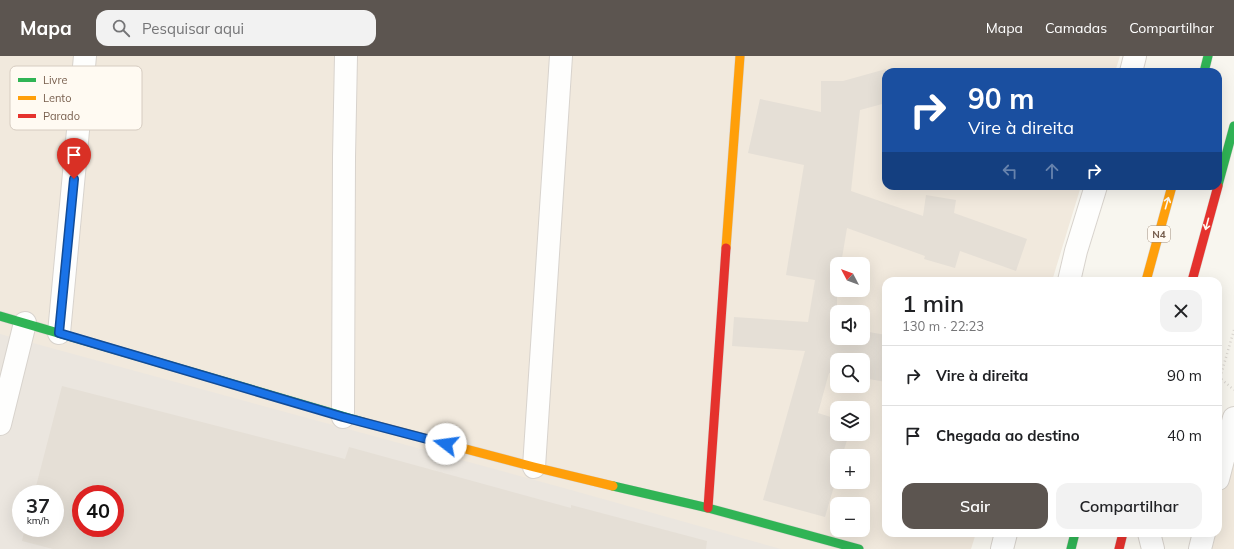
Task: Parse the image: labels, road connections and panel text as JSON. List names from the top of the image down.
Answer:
{
  "streets": {
    "main road": ["N4"]
  },
  "legend": ["Livre", "Lento", "Parado"],
  "north": "top left",
  "page": {
    "header": "Mapa",
    "search": "Pesquisar aqui",
    "nav": ["Mapa", "Camadas", "Compartilhar"],
    "turn": ["90 m", "Vire à direita"],
    "map_buttons": ["+", "−"],
    "heading": ["1 min", "130 m · 22:23"],
    "list": [
      {
        "name": "Vire à direita",
        "value": "90 m"
      },
      {
        "name": "Chegada ao destino",
        "value": "40 m"
      }
    ],
    "buttons": ["Sair", "Compartilhar"],
    "speed": "37 km/h",
    "limit": "40"
  }
}
